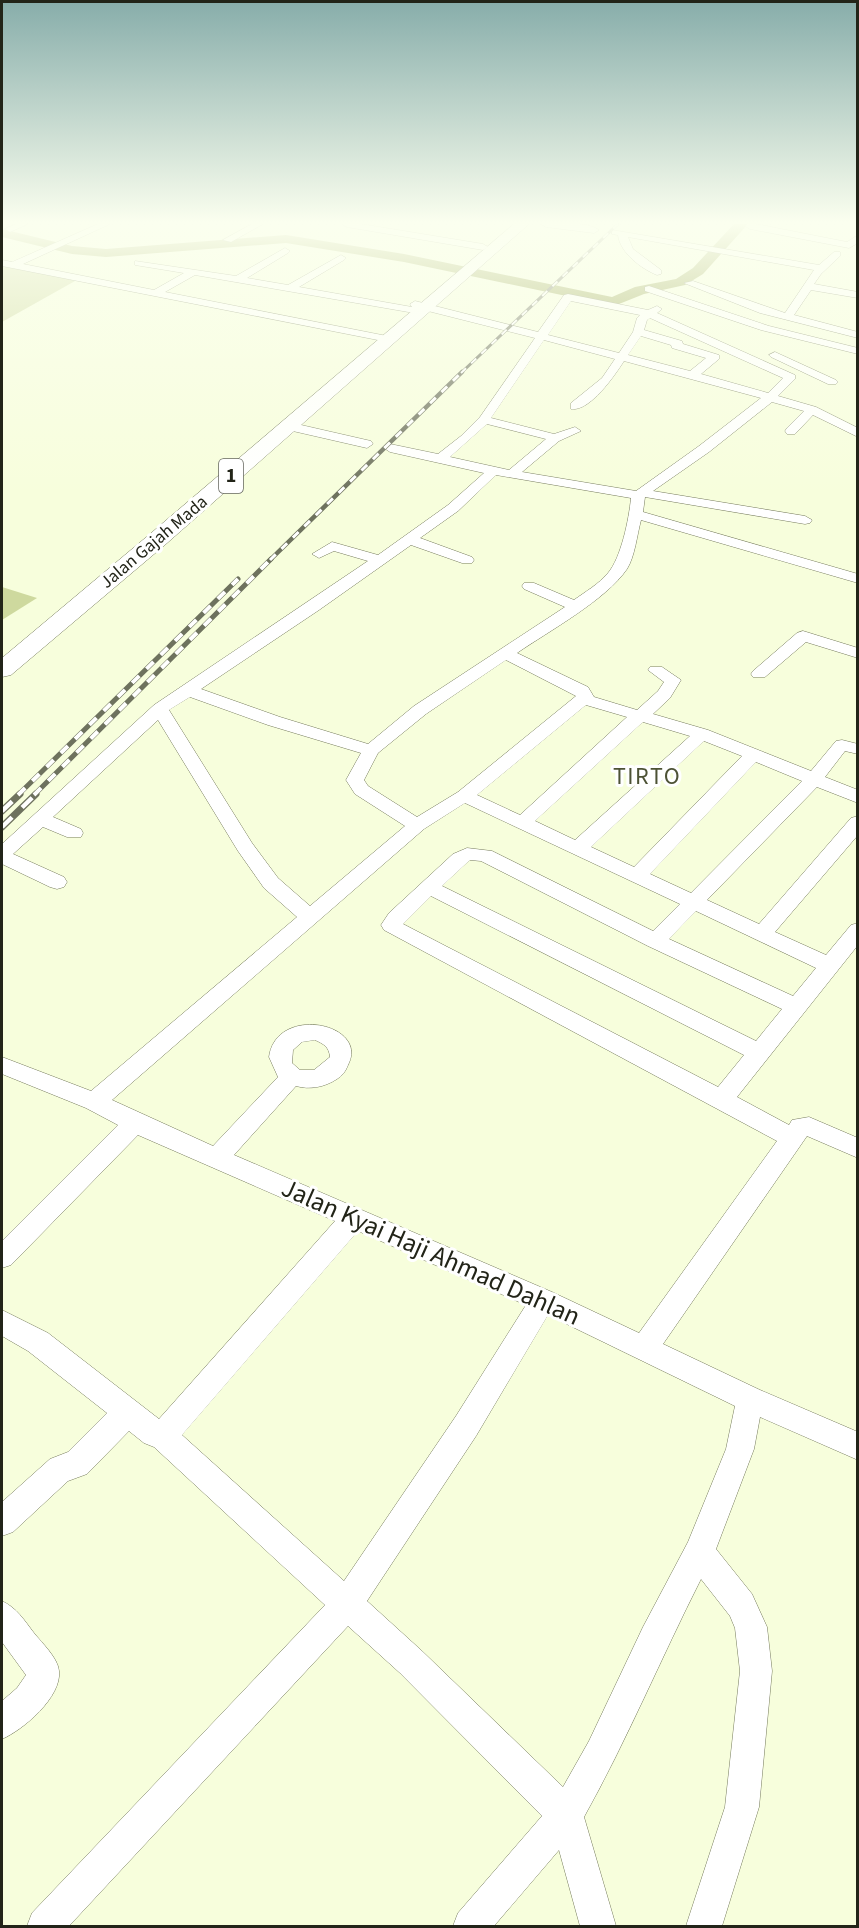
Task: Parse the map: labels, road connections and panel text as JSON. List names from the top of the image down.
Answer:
{
  "streets": {
    "highway": ["1", "Jalan Gajah Mada"],
    "street": ["Jalan Kyai Haji Ahmad Dahlan"]
  },
  "districts": ["TIRTO"]
}
